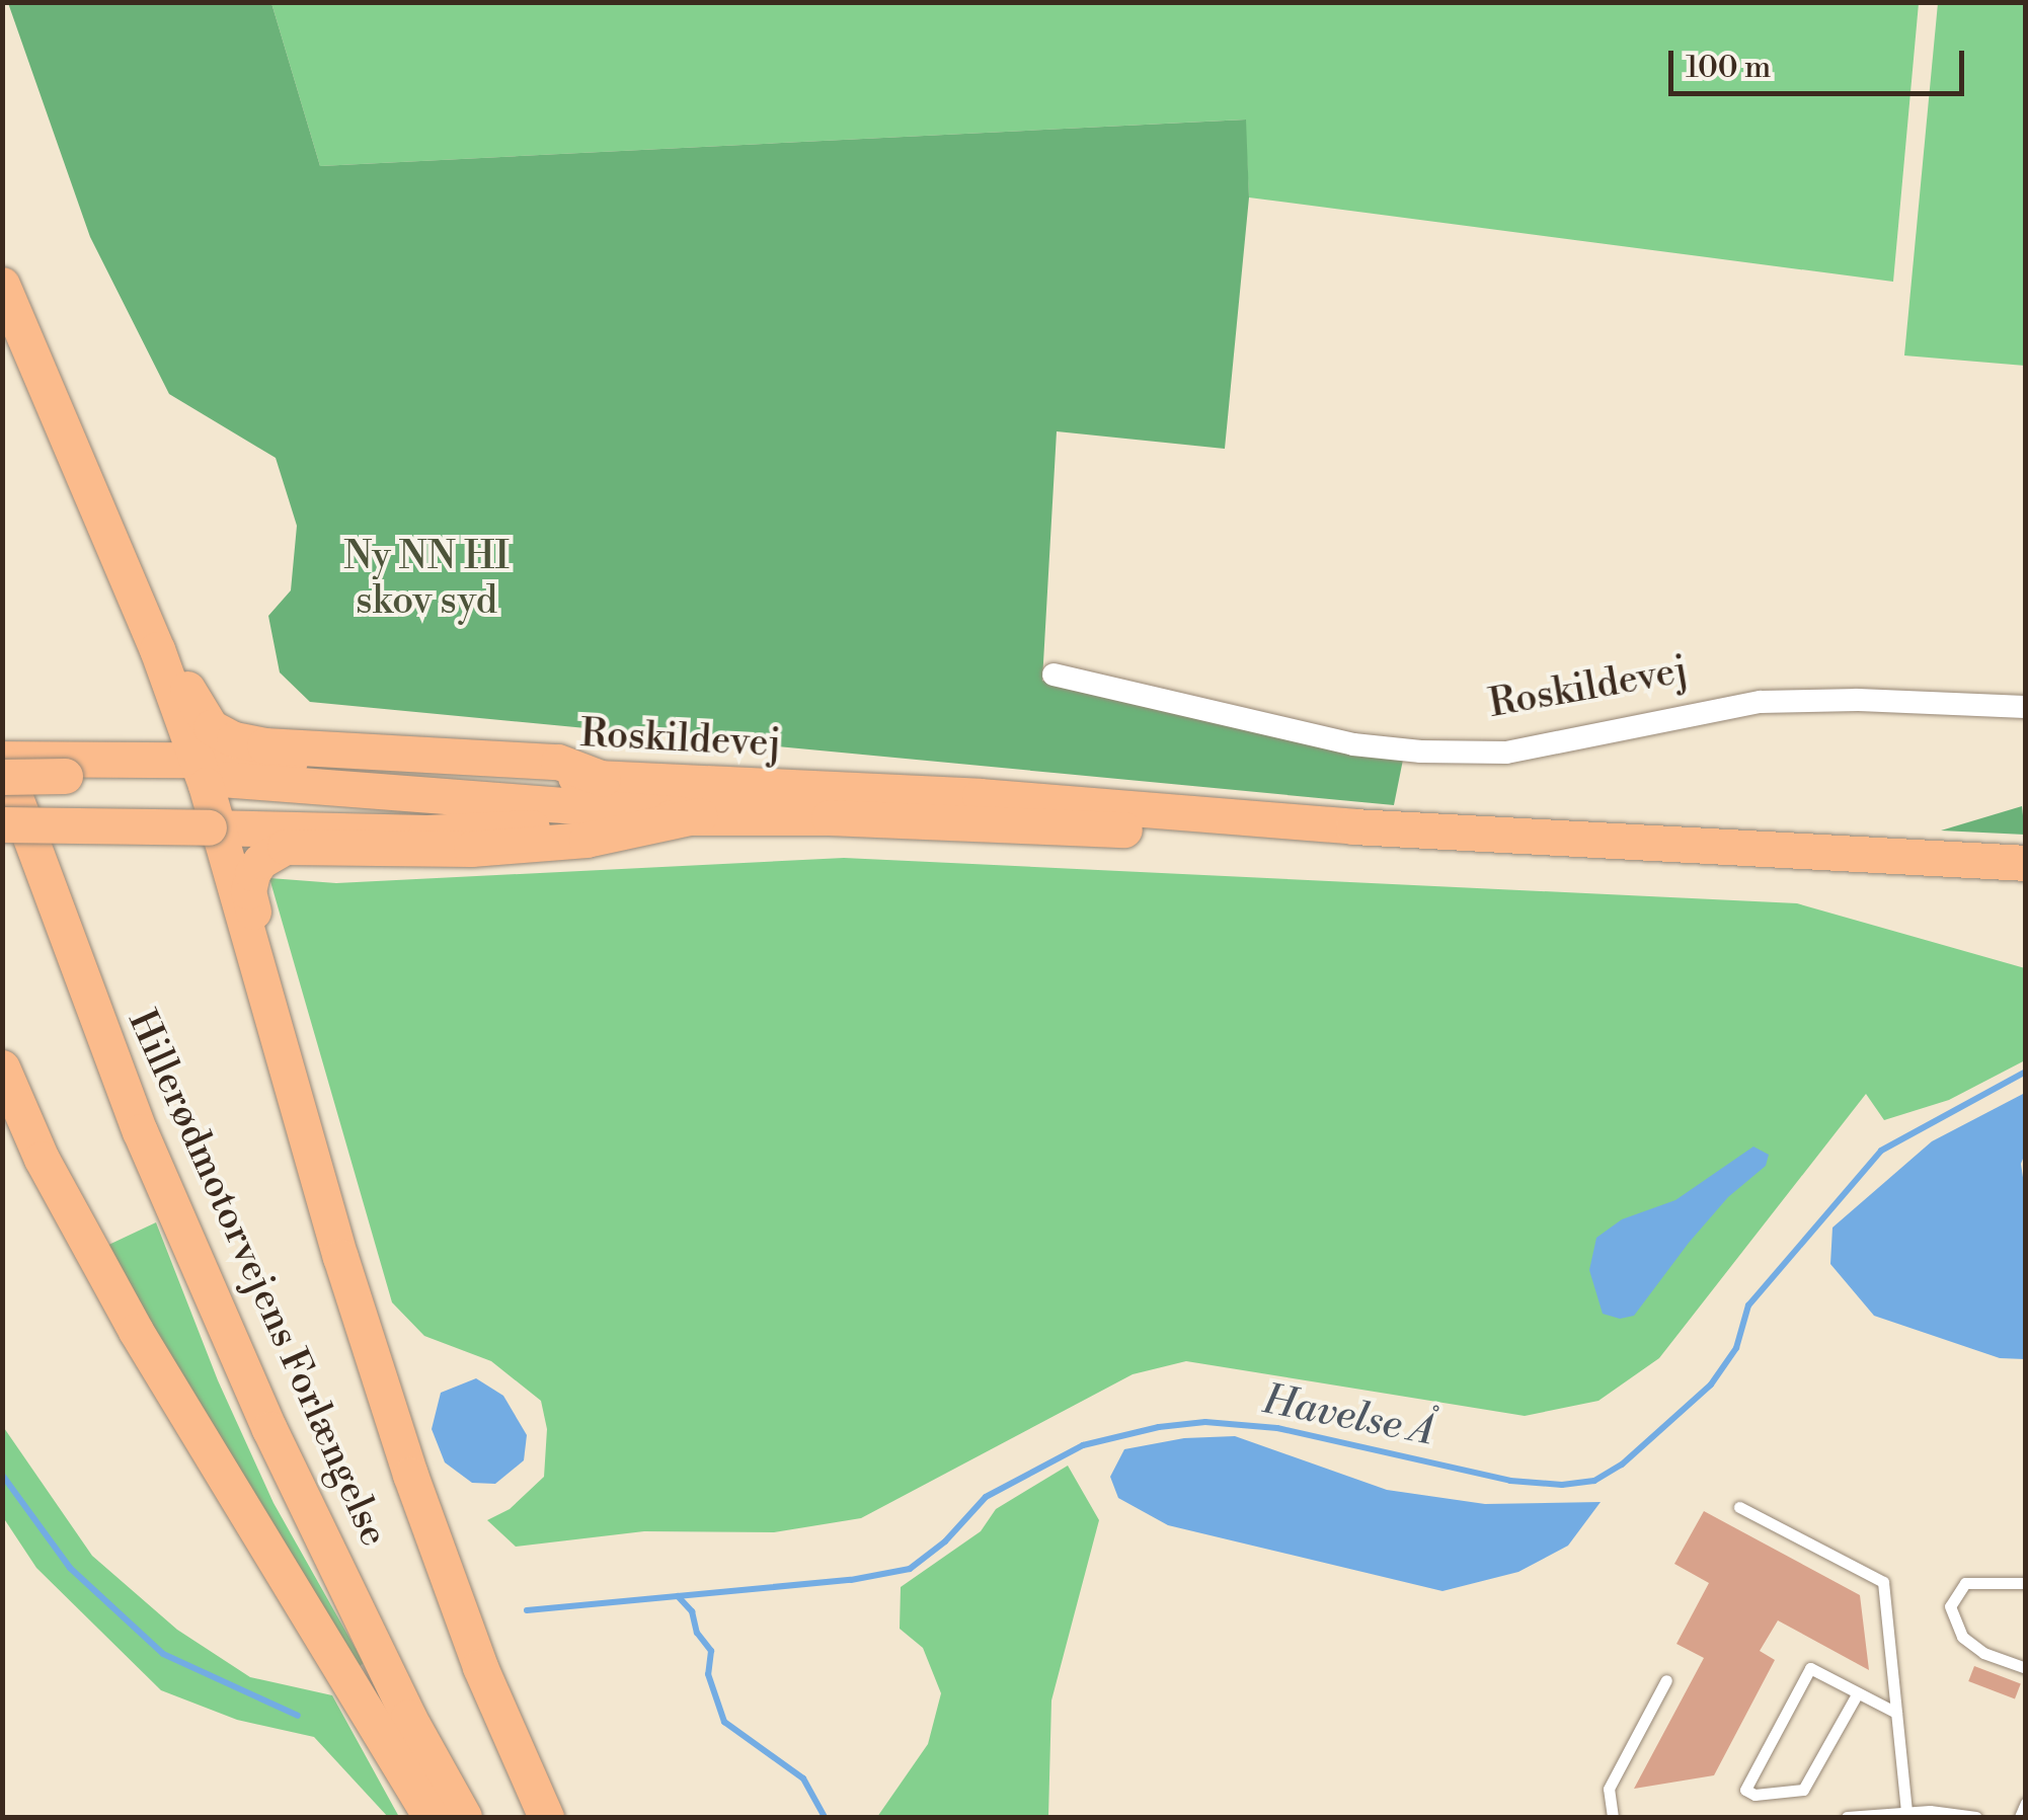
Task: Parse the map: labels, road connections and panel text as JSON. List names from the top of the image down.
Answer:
{
  "streets": {
    "main road": ["Roskildevej", "Hillerødmotorvejens Forlængelse"]
  },
  "crossings": [
    ["Roskildevej", "Hillerødmotorvejens Forlængelse"]
  ],
  "water": ["Havelse Å"],
  "parks": ["Ny NN HI skov syd"],
  "scale_bar": "100 m"
}
